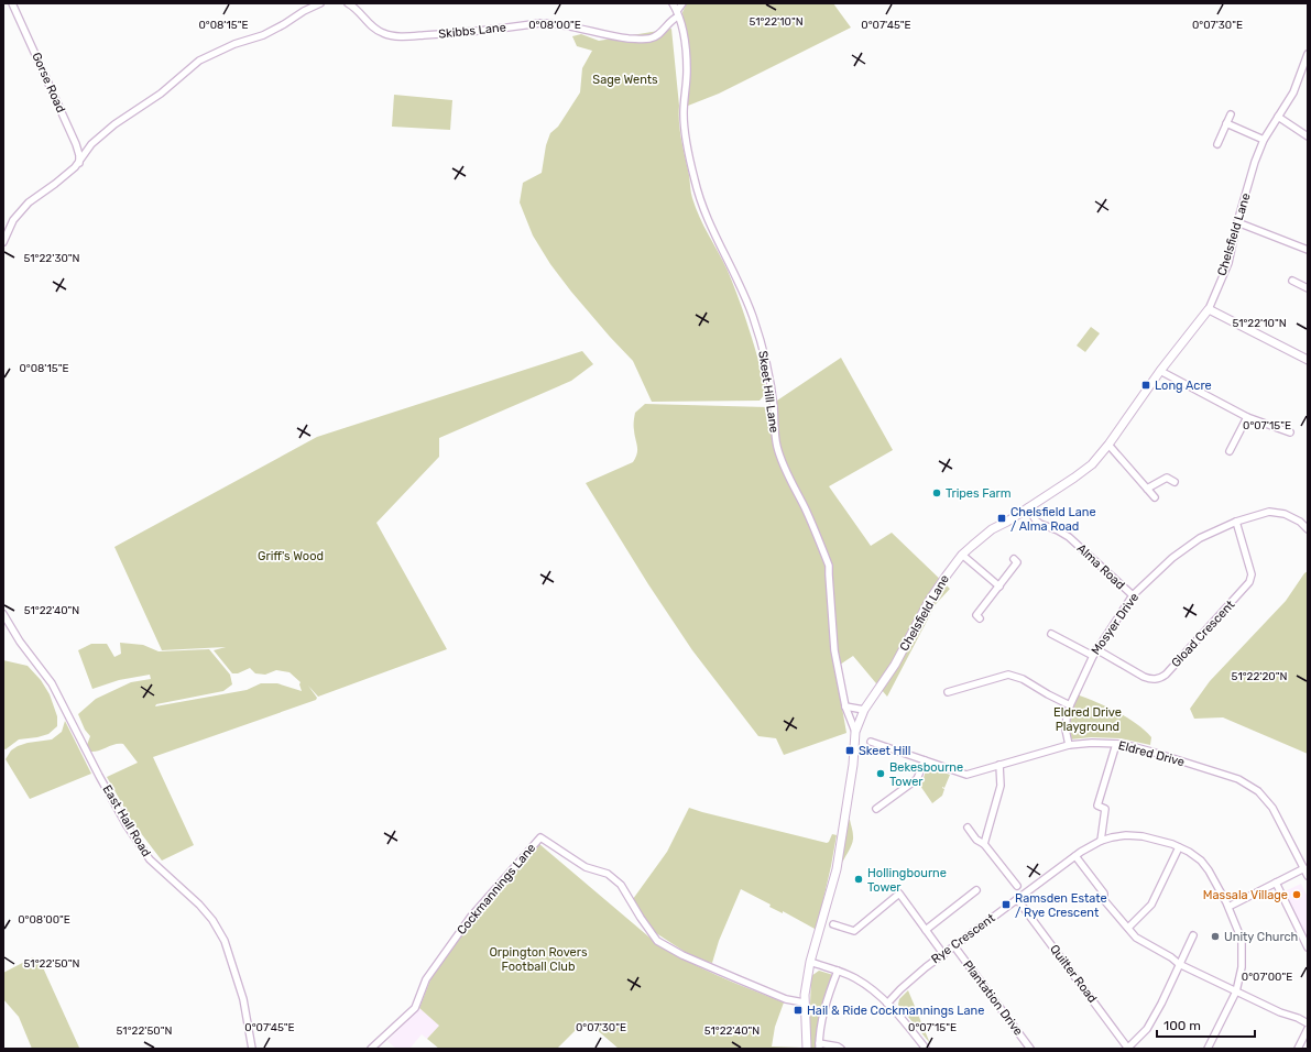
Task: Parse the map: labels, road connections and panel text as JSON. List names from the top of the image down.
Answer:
{
  "streets": {
    "street": [
      "Skibbs Lane",
      "Gorse Road",
      "Chelsfield Lane",
      "Skeet Hill Lane",
      "Alma Road",
      "Mosyer Drive",
      "Gload Crescent",
      "Eldred Drive",
      "East Hall Road",
      "Cockmannings Lane",
      "Rye Crescent",
      "Quilter Road",
      "Plantation Drive"
    ]
  },
  "crossings": [
    ["Skibbs Lane", "Skeet Hill Lane"],
    ["Chelsfield Lane", "Skeet Hill Lane"],
    ["Chelsfield Lane", "Alma Road"],
    ["Chelsfield Lane", "Cockmannings Lane"],
    ["Alma Road", "Mosyer Drive"],
    ["Mosyer Drive", "Gload Crescent"],
    ["Mosyer Drive", "Eldred Drive"],
    ["Rye Crescent", "Quilter Road"],
    ["Rye Crescent", "Plantation Drive"]
  ],
  "parks": [
    "Sage Wents",
    "Griff's Wood",
    "Eldred Drive Playground",
    "Orpington Rovers Football Club"
  ],
  "places": {
    "transit": [
      "Long Acre",
      "Chelsfield Lane / Alma Road",
      "Skeet Hill",
      "Ramsden Estate / Rye Crescent",
      "Hail & Ride Cockmannings Lane"
    ],
    "other": [
      "Tripes Farm",
      "Bekesbourne Tower",
      "Hollingbourne Tower",
      "Massala Village",
      "Unity Church"
    ]
  },
  "scale_bar": "100 m",
  "coordinates": [
    "51°22'10\"N",
    "0°08'15\"E",
    "0°08'00\"E",
    "0°07'45\"E",
    "0°07'30\"E",
    "51°22'30\"N",
    "0°07'15\"E",
    "51°22'40\"N",
    "51°22'20\"N",
    "51°22'50\"N",
    "0°07'00\"E"
  ]
}
